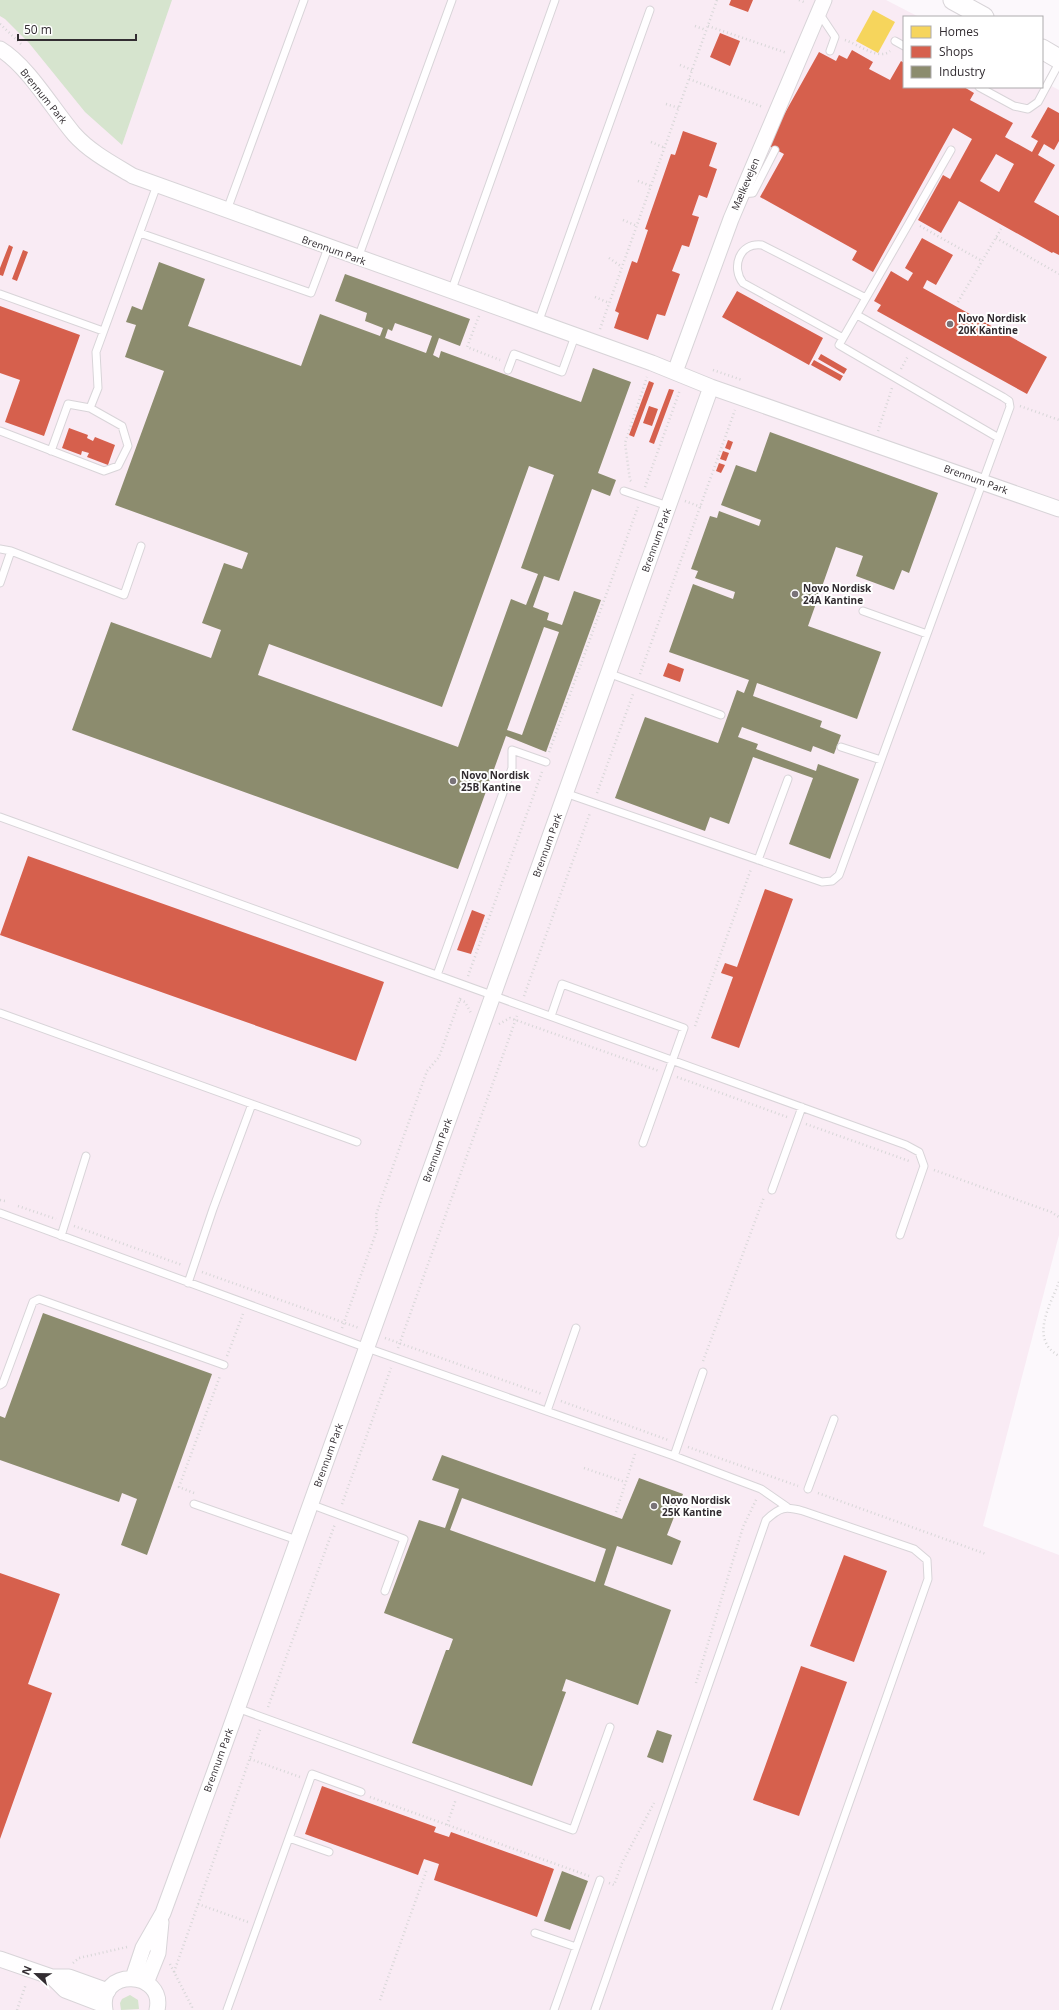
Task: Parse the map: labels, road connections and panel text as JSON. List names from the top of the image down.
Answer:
{
  "streets": {
    "street": ["Brennum Park", "Mælkevejen"]
  },
  "crossings": [
    ["Brennum Park", "Mælkevejen"]
  ],
  "places": [
    "Novo Nordisk 20K Kantine",
    "Novo Nordisk 24A Kantine",
    "Novo Nordisk 25B Kantine",
    "Novo Nordisk 25K Kantine"
  ],
  "legend": ["Homes", "Shops", "Industry"],
  "scale_bar": "50 m",
  "north": "left"
}
